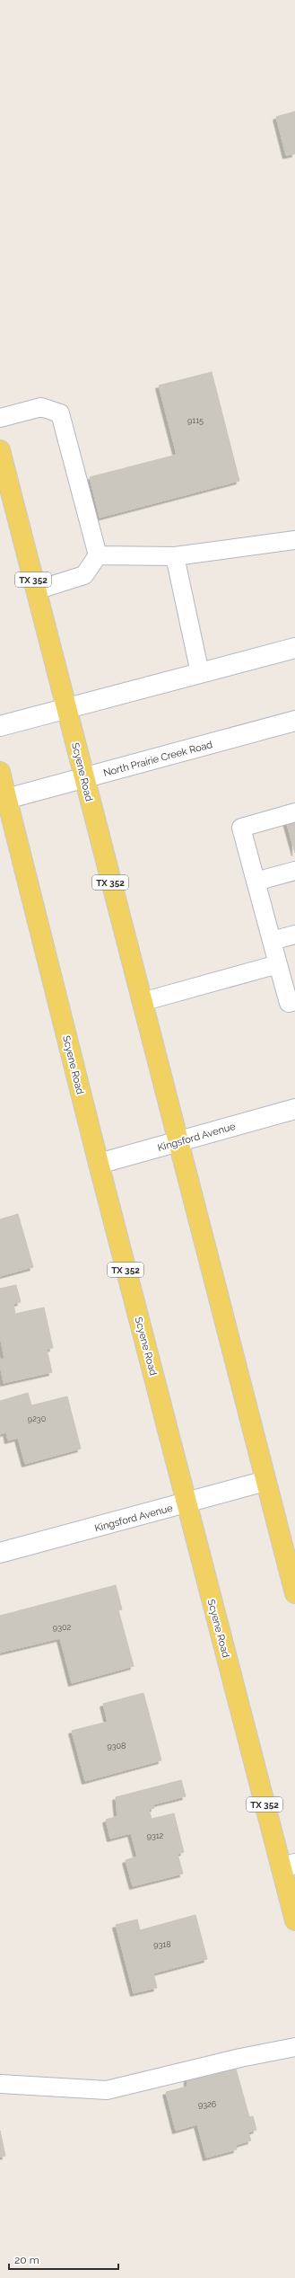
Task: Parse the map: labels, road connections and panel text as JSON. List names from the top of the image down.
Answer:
{
  "streets": {
    "main road": [
      "TX 352",
      "North Prairie Creek Road",
      "Scyene Road",
      "Kingsford Avenue"
    ]
  },
  "crossings": [
    ["North Prairie Creek Road", "Scyene Road"],
    ["Scyene Road", "Kingsford Avenue"]
  ],
  "house_numbers": [
    "9115",
    "9230",
    "9302",
    "9308",
    "9312",
    "9318",
    "9326"
  ],
  "scale_bar": "20 m"
}
